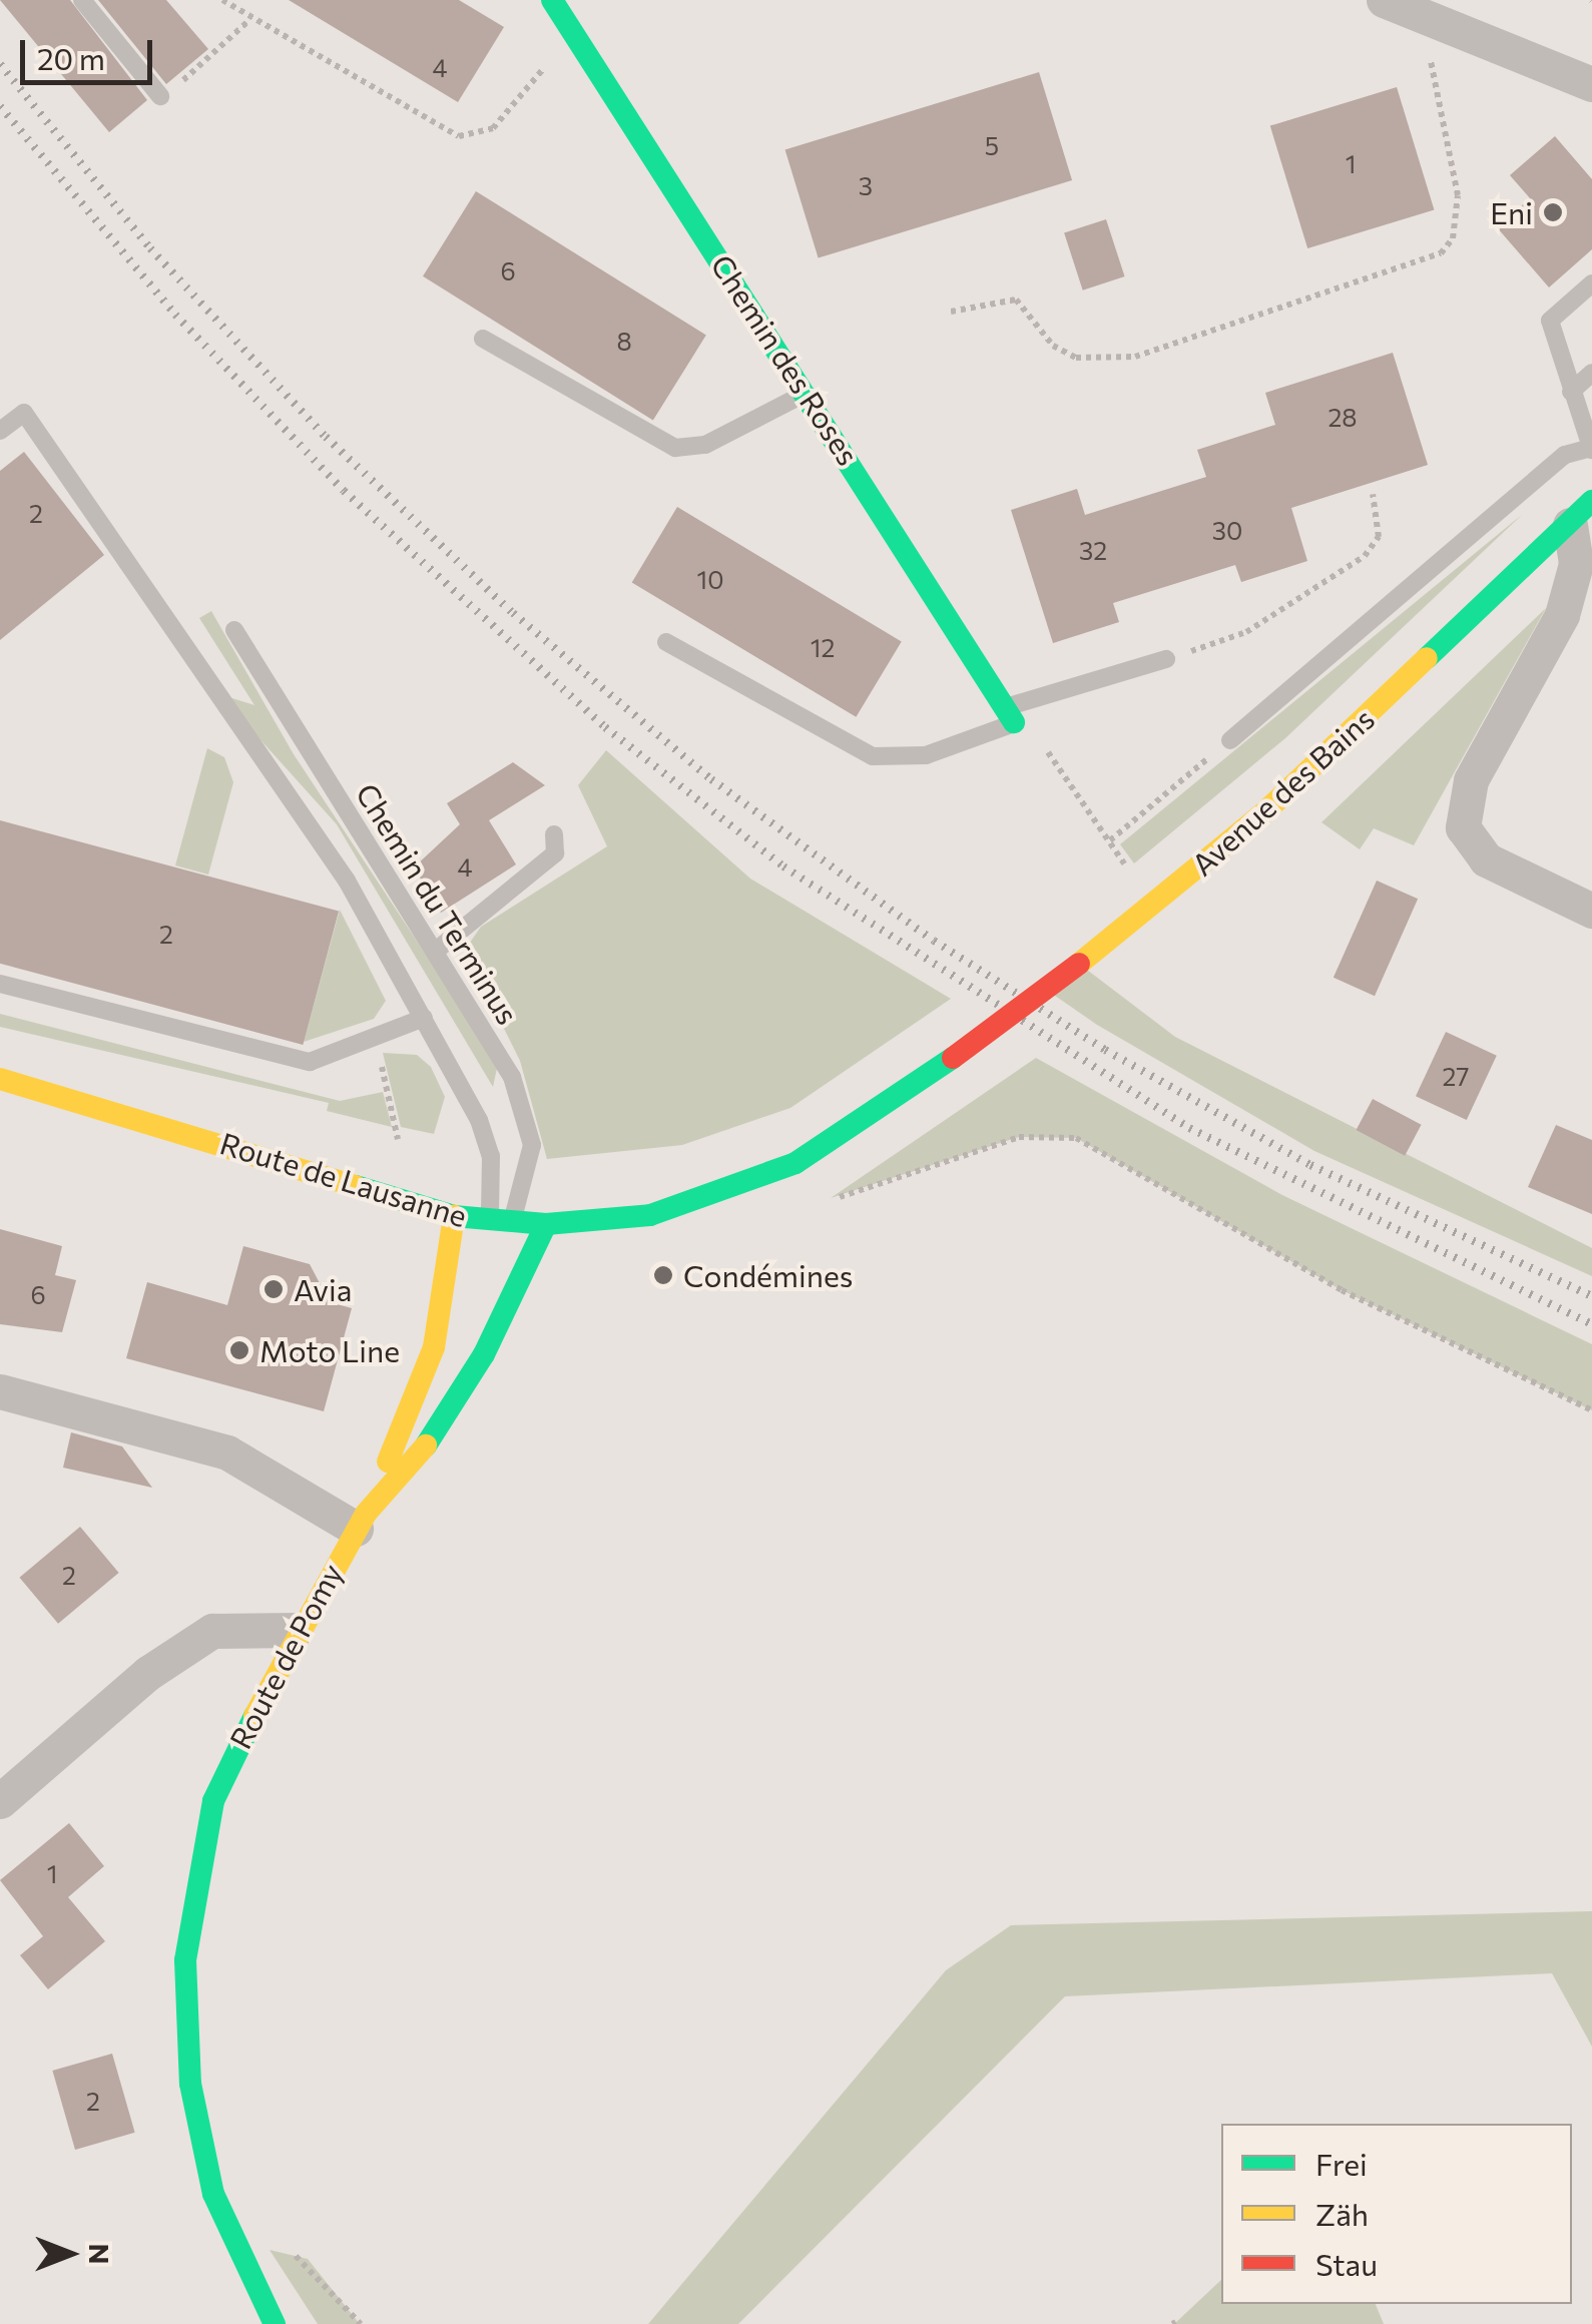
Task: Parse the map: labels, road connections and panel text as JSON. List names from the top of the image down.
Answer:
{
  "streets": {
    "main road": [
      "Chemin des Roses",
      "Avenue des Bains",
      "Route de Lausanne",
      "Route de Pomy"
    ],
    "lane": ["Chemin du Terminus"]
  },
  "crossings": [
    ["Avenue des Bains", "Route de Lausanne"],
    ["Chemin du Terminus", "Route de Lausanne"],
    ["Route de Lausanne", "Route de Pomy"]
  ],
  "places": [
    "Eni",
    "Condémines",
    "Avia",
    "Moto Line"
  ],
  "house_numbers": [
    "4",
    "5",
    "1",
    "3",
    "6",
    "8",
    "28",
    "2",
    "30",
    "32",
    "10",
    "12",
    "4",
    "2",
    "27",
    "6",
    "2",
    "1",
    "2"
  ],
  "legend": ["Frei", "Zäh", "Stau"],
  "scale_bar": "20 m",
  "north": "right"
}
